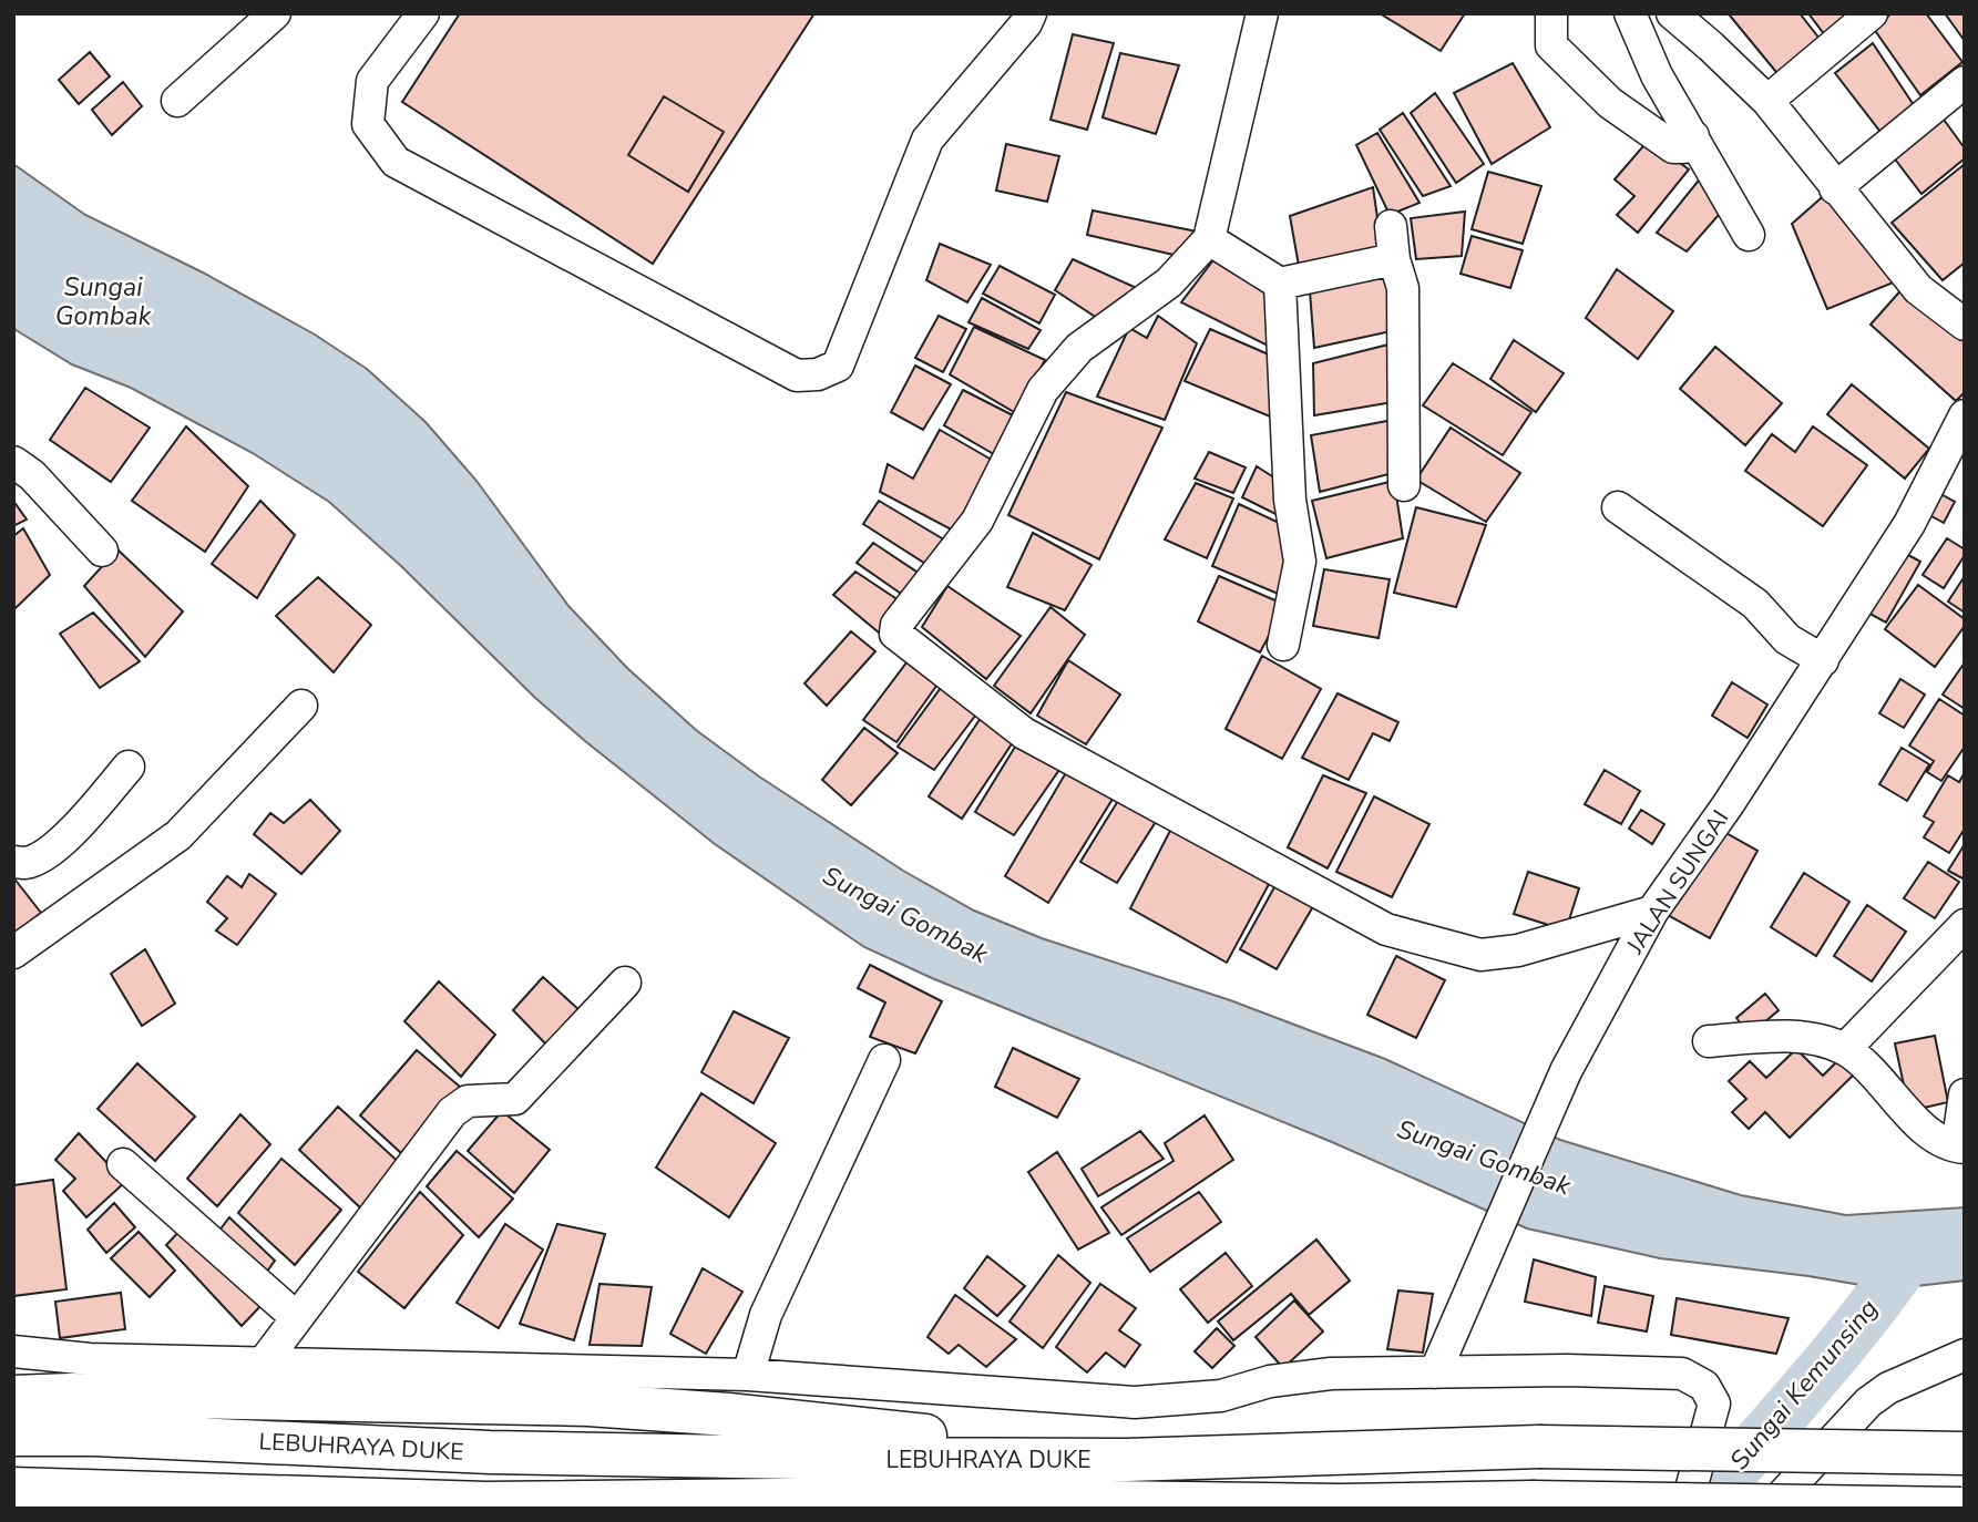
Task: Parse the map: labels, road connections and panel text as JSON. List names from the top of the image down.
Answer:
{
  "streets": {
    "highway": ["LEBUHRAYA DUKE"],
    "street": ["JALAN SUNGAI"]
  },
  "water": ["Sungai Gombak", "Sungai Kemunsing"]
}
